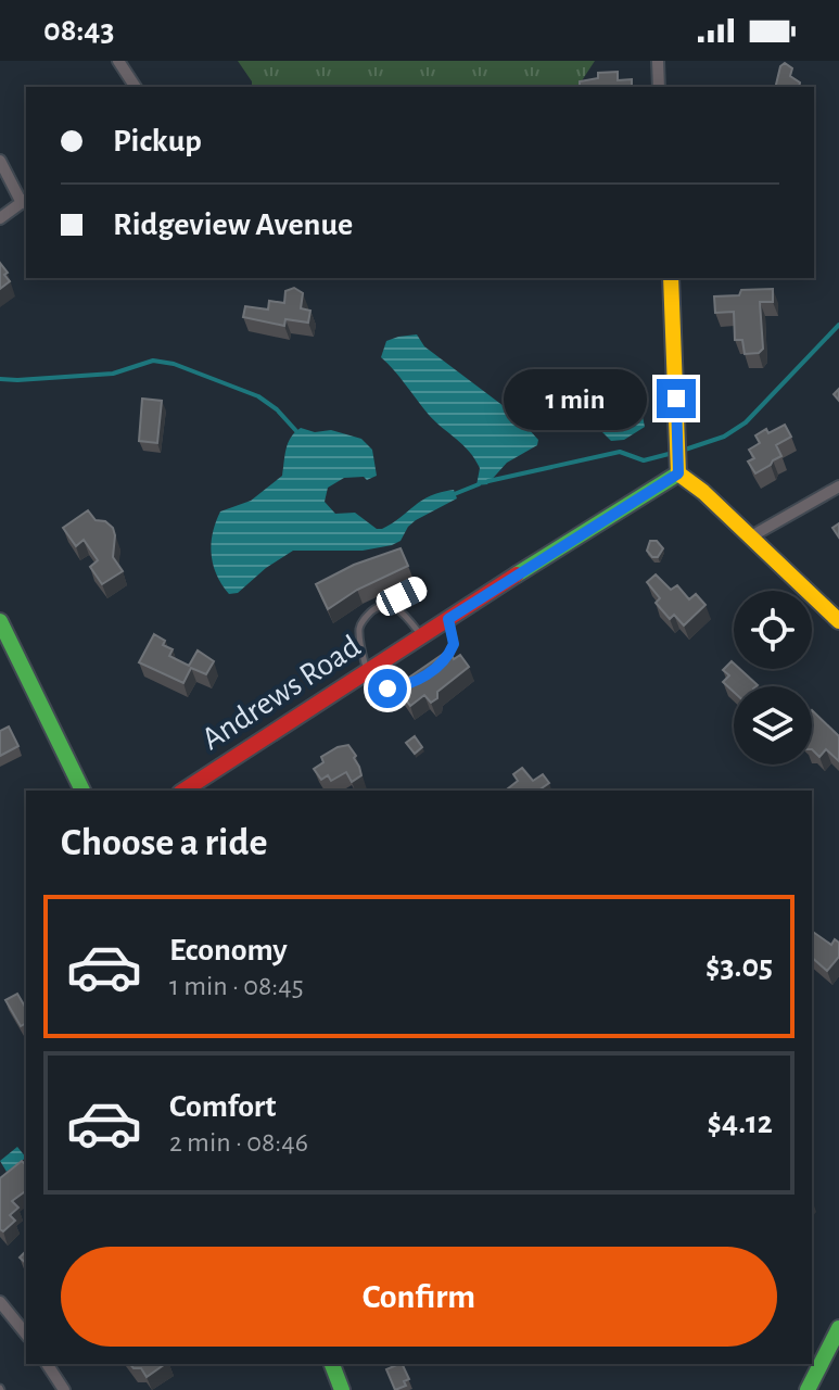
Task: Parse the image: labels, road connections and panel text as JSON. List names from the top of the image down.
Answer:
{
  "streets": {
    "street": ["Andrews Road"]
  },
  "page": {
    "status": "08:43",
    "banner": ["Pickup", "Ridgeview Avenue"],
    "bubble": "1 min",
    "heading": "Choose a ride",
    "list": [
      {
        "name": "Economy",
        "note": "1 min · 08:45",
        "value": "$3.05"
      },
      {
        "name": "Comfort",
        "note": "2 min · 08:46",
        "value": "$4.12"
      }
    ],
    "buttons": "Confirm"
  }
}
